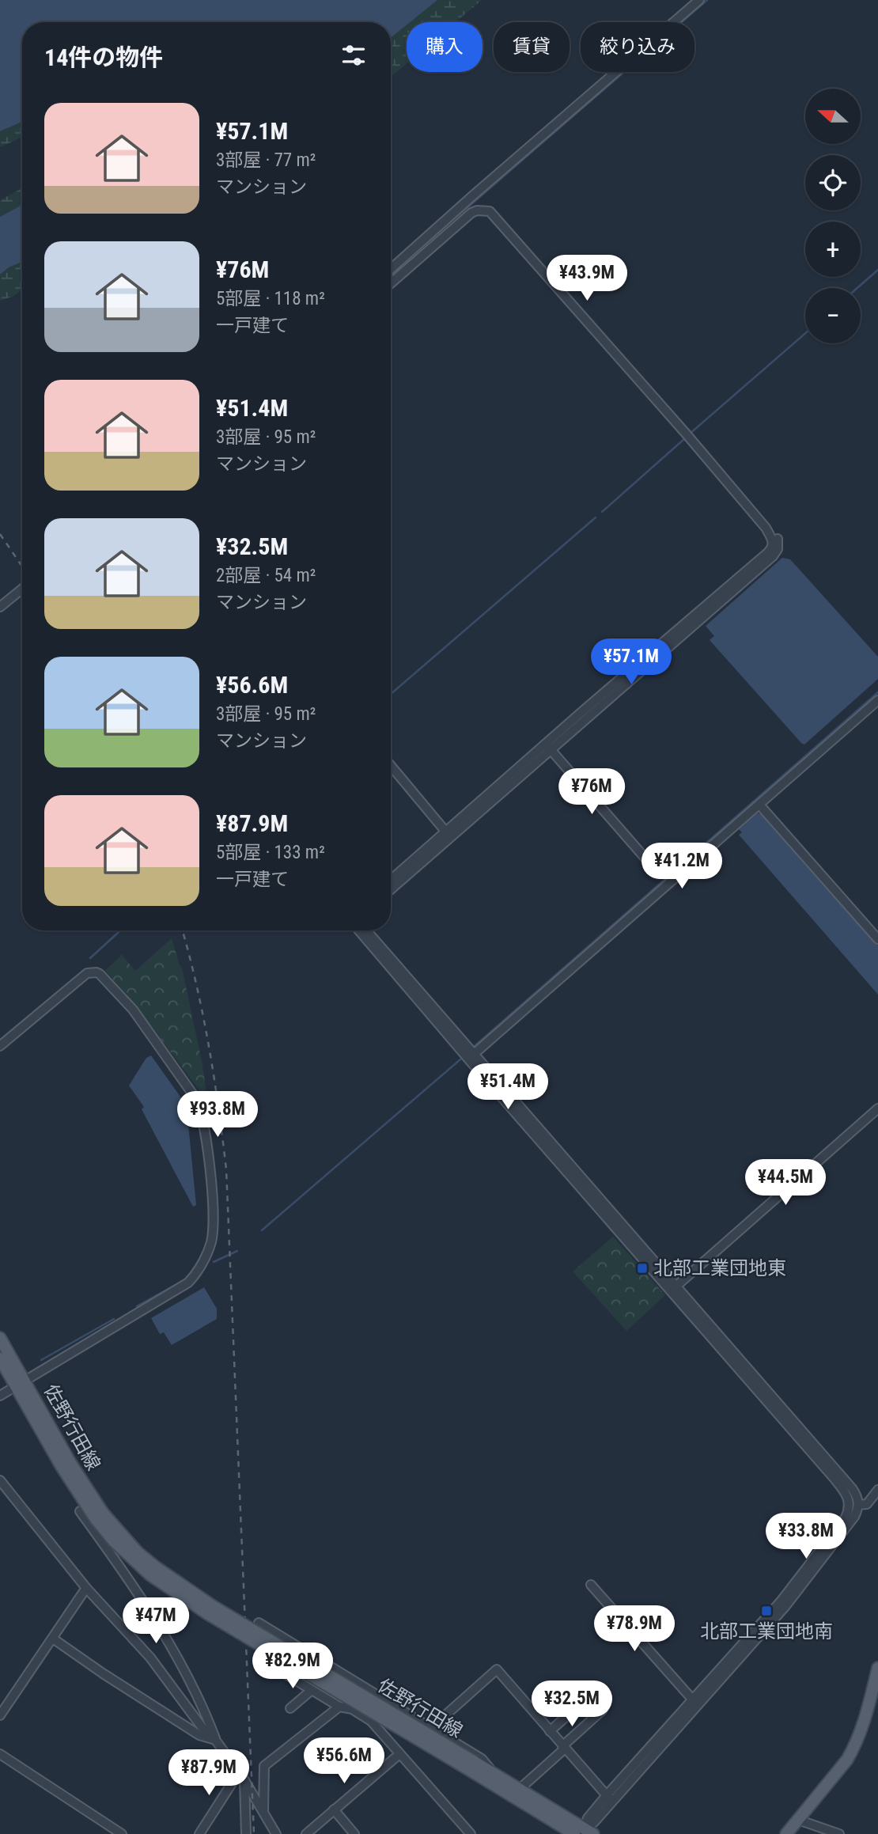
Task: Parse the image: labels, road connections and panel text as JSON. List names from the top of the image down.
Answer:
{
  "streets": {
    "main road": ["佐野行田線"]
  },
  "places": {
    "transit": ["北部工業団地東", "北部工業団地南"]
  },
  "north": "left",
  "page": {
    "chip": ["購入", "賃貸", "絞り込み"],
    "heading": "14件の物件",
    "map_buttons": ["+", "−"],
    "list": [
      {
        "name": "¥57.1M",
        "note": "3部屋 · 77 m² · マンション"
      },
      {
        "name": "¥76M",
        "note": "5部屋 · 118 m² · 一戸建て"
      },
      {
        "name": "¥51.4M",
        "note": "3部屋 · 95 m² · マンション"
      },
      {
        "name": "¥32.5M",
        "note": "2部屋 · 54 m² · マンション"
      },
      {
        "name": "¥56.6M",
        "note": "3部屋 · 95 m² · マンション"
      },
      {
        "name": "¥87.9M",
        "note": "5部屋 · 133 m² · 一戸建て"
      }
    ],
    "price": [
      "¥43.9M",
      "¥57.1M",
      "¥76M",
      "¥41.2M",
      "¥51.4M",
      "¥93.8M",
      "¥44.5M",
      "¥33.8M",
      "¥47M",
      "¥78.9M",
      "¥82.9M",
      "¥32.5M",
      "¥56.6M",
      "¥87.9M"
    ]
  }
}
